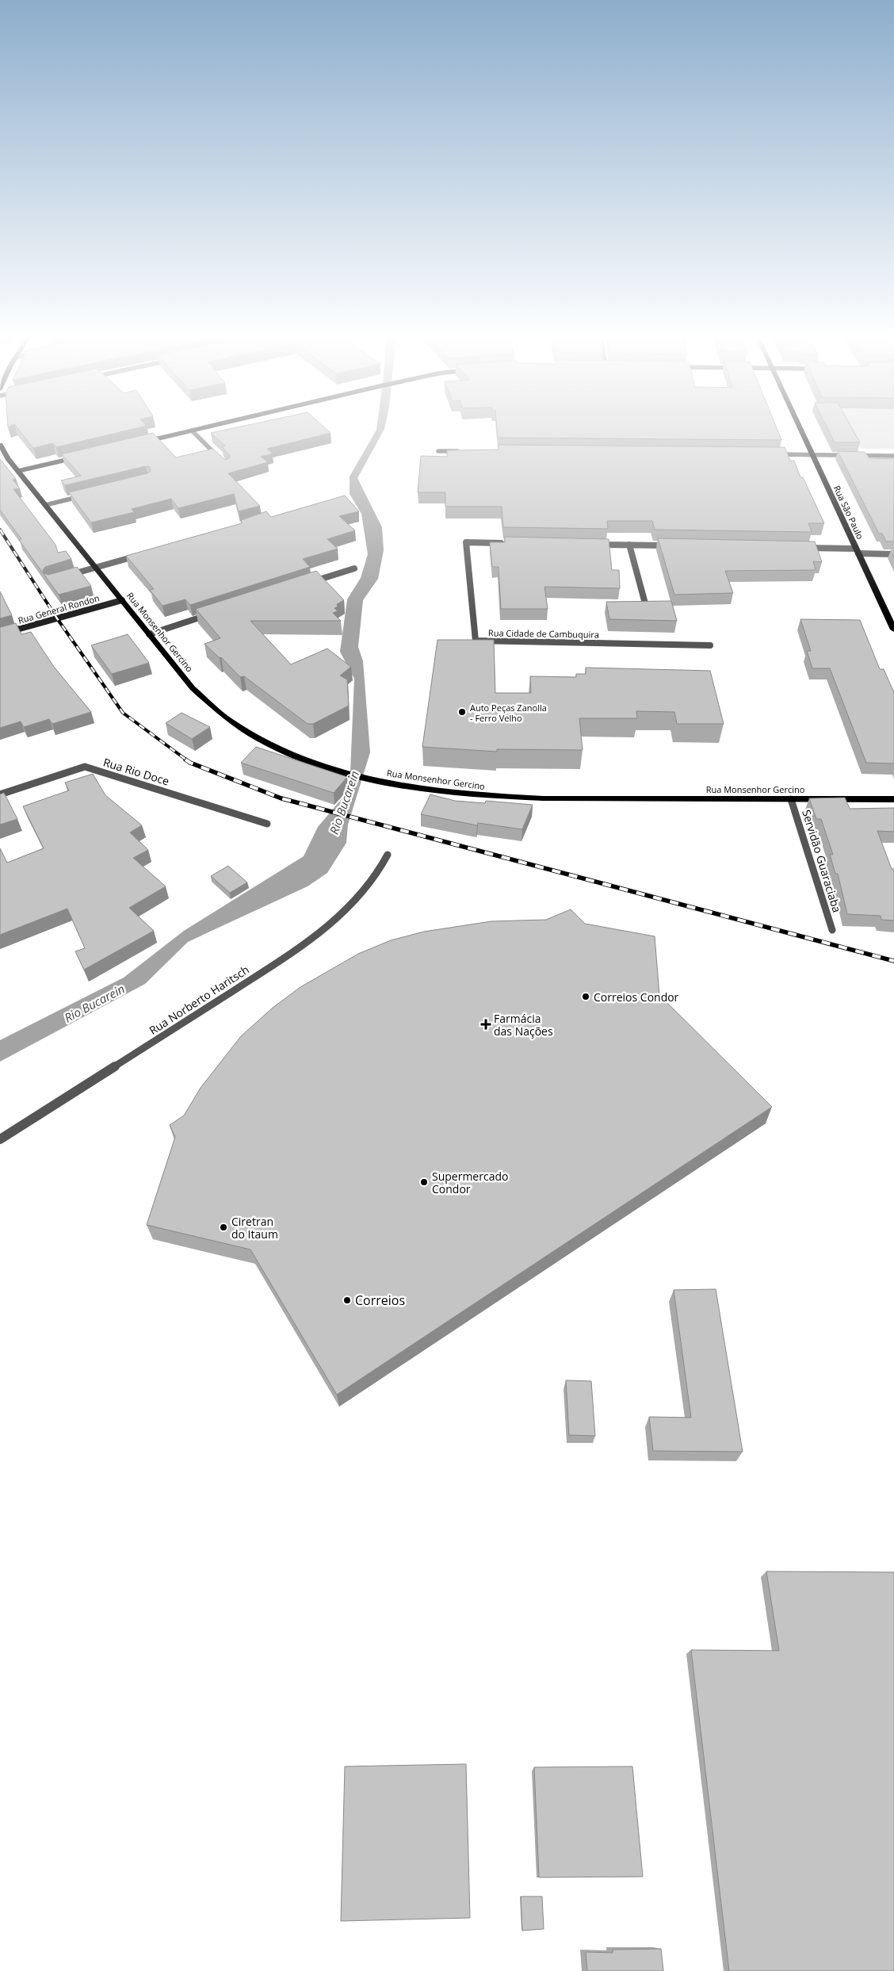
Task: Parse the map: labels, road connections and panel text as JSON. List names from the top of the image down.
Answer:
{
  "streets": {
    "main road": ["Rua São Paulo", "Rua Monsenhor Gercino"],
    "street": [
      "Rua General Rondon",
      "Rua Cidade de Cambuquira",
      "Rua Rio Doce",
      "Servidão Guaraciaba",
      "Rua Norberto Haritsch"
    ]
  },
  "crossings": [
    ["Rua General Rondon", "Rua Monsenhor Gercino"],
    ["Rua Monsenhor Gercino", "Servidão Guaraciaba"]
  ],
  "water": ["Rio Bucarein"],
  "places": {
    "other": [
      "Auto Peças Zanolla - Ferro Velho",
      "Correios Condor",
      "Supermercado Condor",
      "Ciretran do Itaum",
      "Correios"
    ],
    "health": ["Farmácia das Nações"]
  }
}
